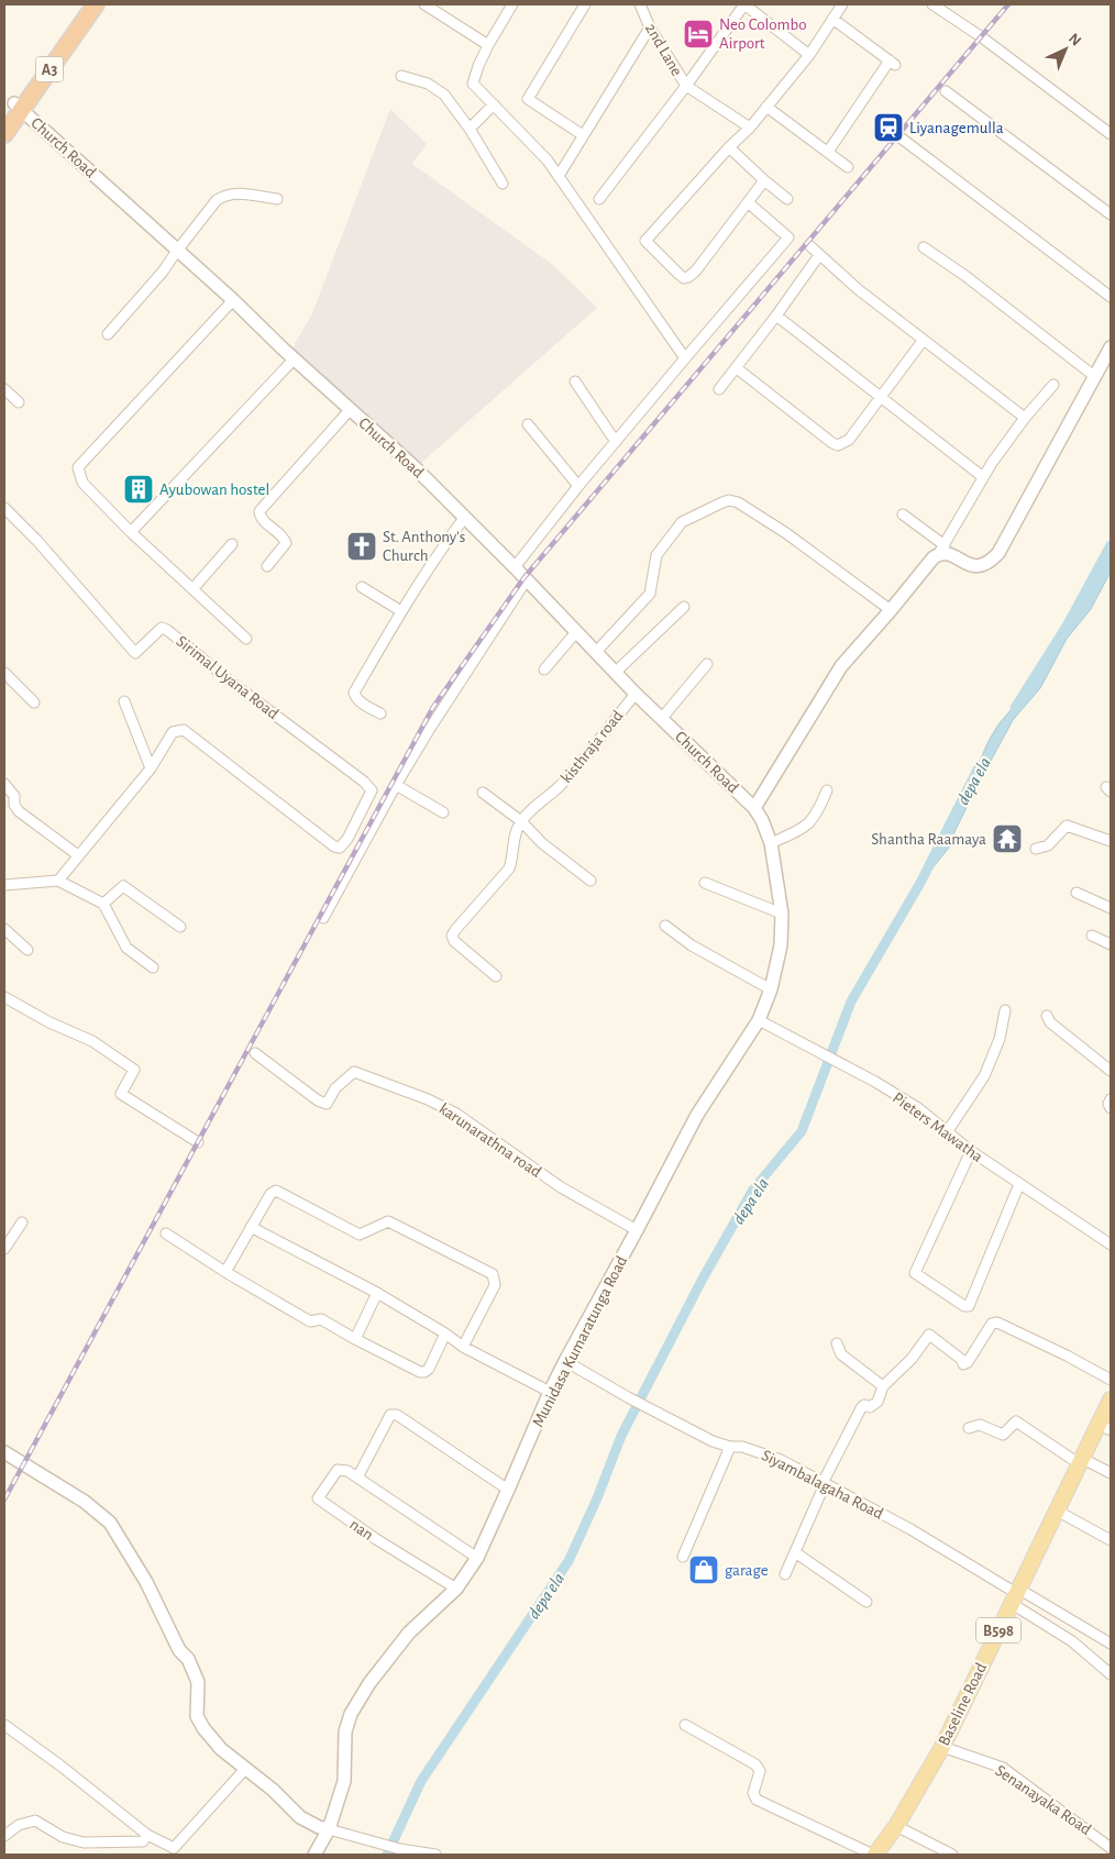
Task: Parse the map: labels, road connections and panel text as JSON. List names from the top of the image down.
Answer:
{
  "streets": {
    "highway": ["A3"],
    "main road": ["B598", "Baseline Road"],
    "street": [
      "2nd Lane",
      "Church Road",
      "Sirimal Uyana Road",
      "kisthraja road",
      "Pieters Mawatha",
      "karunarathna road",
      "Munidasa Kumaratunga Road",
      "Siyambalagaha Road",
      "nan",
      "Senanayaka Road"
    ]
  },
  "crossings": [
    ["A3", "Church Road"],
    ["Church Road", "kisthraja road"],
    ["Church Road", "Munidasa Kumaratunga Road"],
    ["Pieters Mawatha", "Munidasa Kumaratunga Road"],
    ["karunarathna road", "Munidasa Kumaratunga Road"],
    ["Munidasa Kumaratunga Road", "Siyambalagaha Road"],
    ["Munidasa Kumaratunga Road", "nan"],
    ["Siyambalagaha Road", "Baseline Road"],
    ["Baseline Road", "Senanayaka Road"]
  ],
  "water": ["depa ela"],
  "places": {
    "hotel": ["Neo Colombo Airport"],
    "station": ["Liyanagemulla"],
    "building": ["Ayubowan hostel"],
    "church": ["St. Anthony's Church"],
    "temple": ["Shantha Raamaya"],
    "shop": ["garage"]
  },
  "north": "top right"
}
